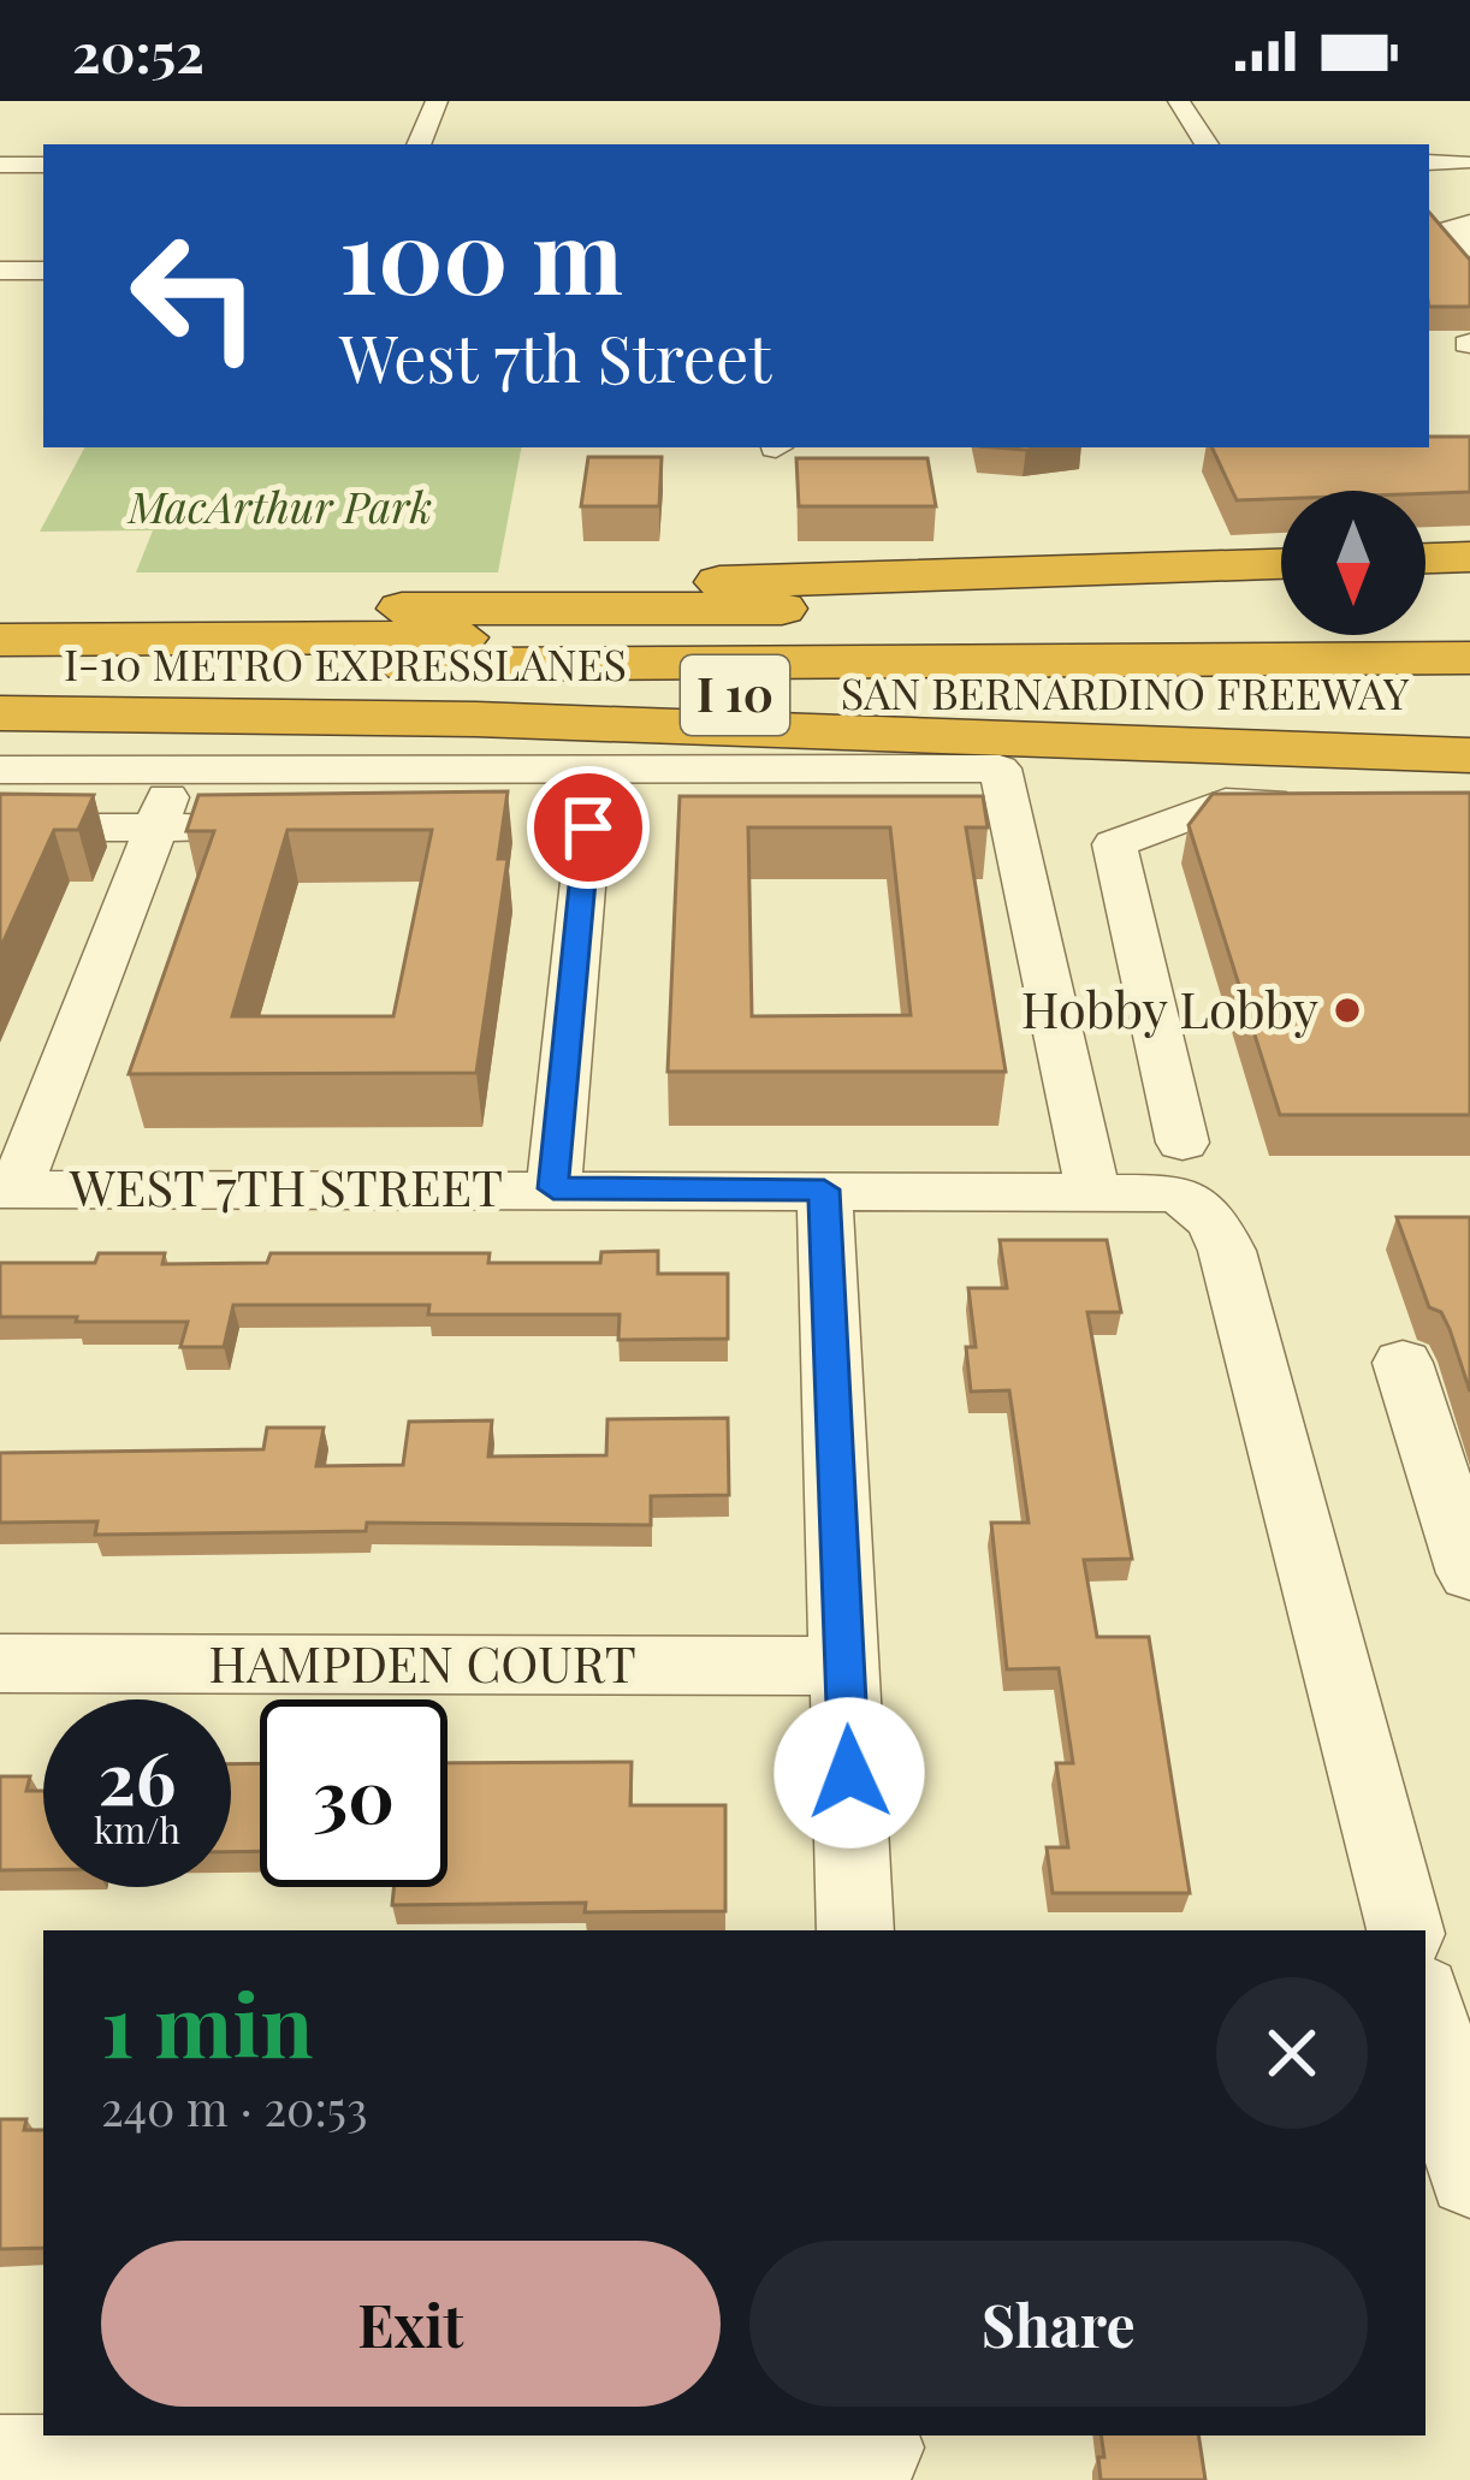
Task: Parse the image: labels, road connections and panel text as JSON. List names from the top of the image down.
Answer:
{
  "streets": {
    "highway": ["I-10 METRO EXPRESSLANES", "SAN BERNARDINO FREEWAY", "I 10"],
    "street": ["WEST 7TH STREET", "HAMPDEN COURT"]
  },
  "crossings": [
    ["I-10 METRO EXPRESSLANES", "SAN BERNARDINO FREEWAY"]
  ],
  "parks": ["MacArthur Park"],
  "places": ["Hobby Lobby"],
  "north": "bottom",
  "page": {
    "status": "20:52",
    "turn": ["100 m", "West 7th Street"],
    "speed": "26 km/h",
    "limit": "30",
    "heading": ["1 min", "240 m · 20:53"],
    "buttons": ["Exit", "Share"]
  }
}
